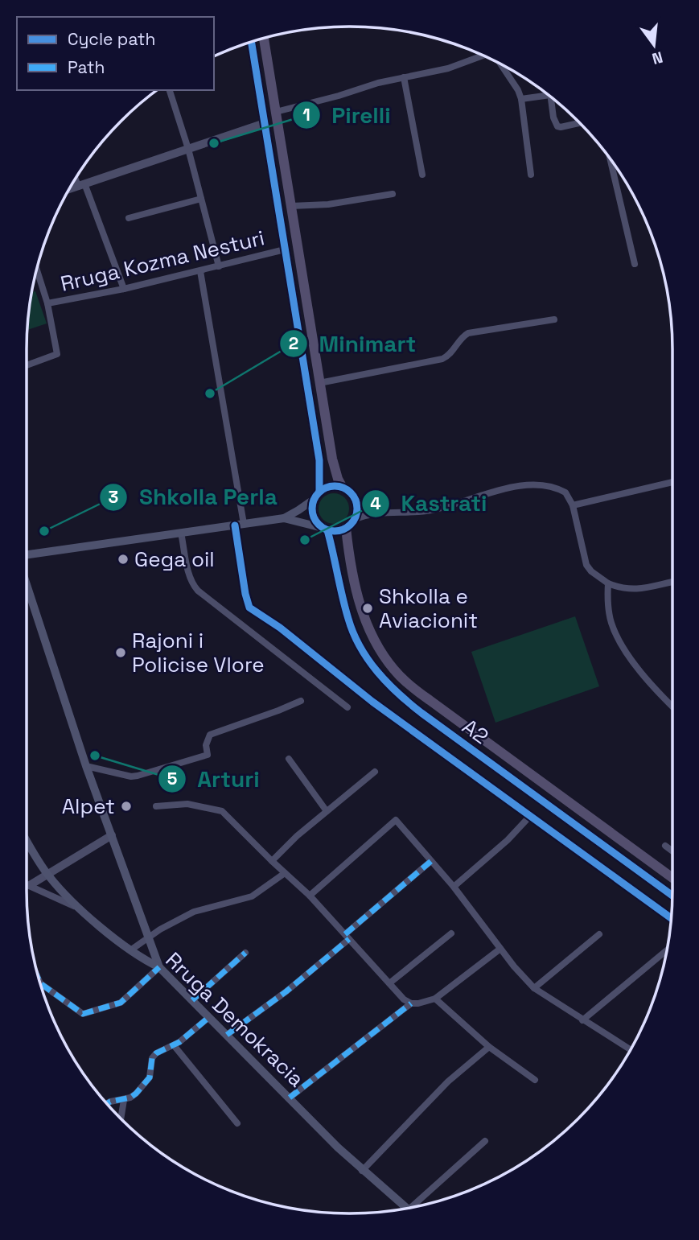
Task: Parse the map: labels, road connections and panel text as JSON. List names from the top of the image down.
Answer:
{
  "streets": {
    "main road": ["A2", "Rruga Demokracia"],
    "street": ["Rruga Kozma Nesturi"]
  },
  "places": [
    "Pirelli",
    "Minimart",
    "Shkolla Perla",
    "Kastrati",
    "Gega oil",
    "Shkolla e Aviacionit",
    "Rajoni i Policise Vlore",
    "Arturi",
    "Alpet"
  ],
  "legend": ["Cycle path", "Path"],
  "north": "bottom"
}
